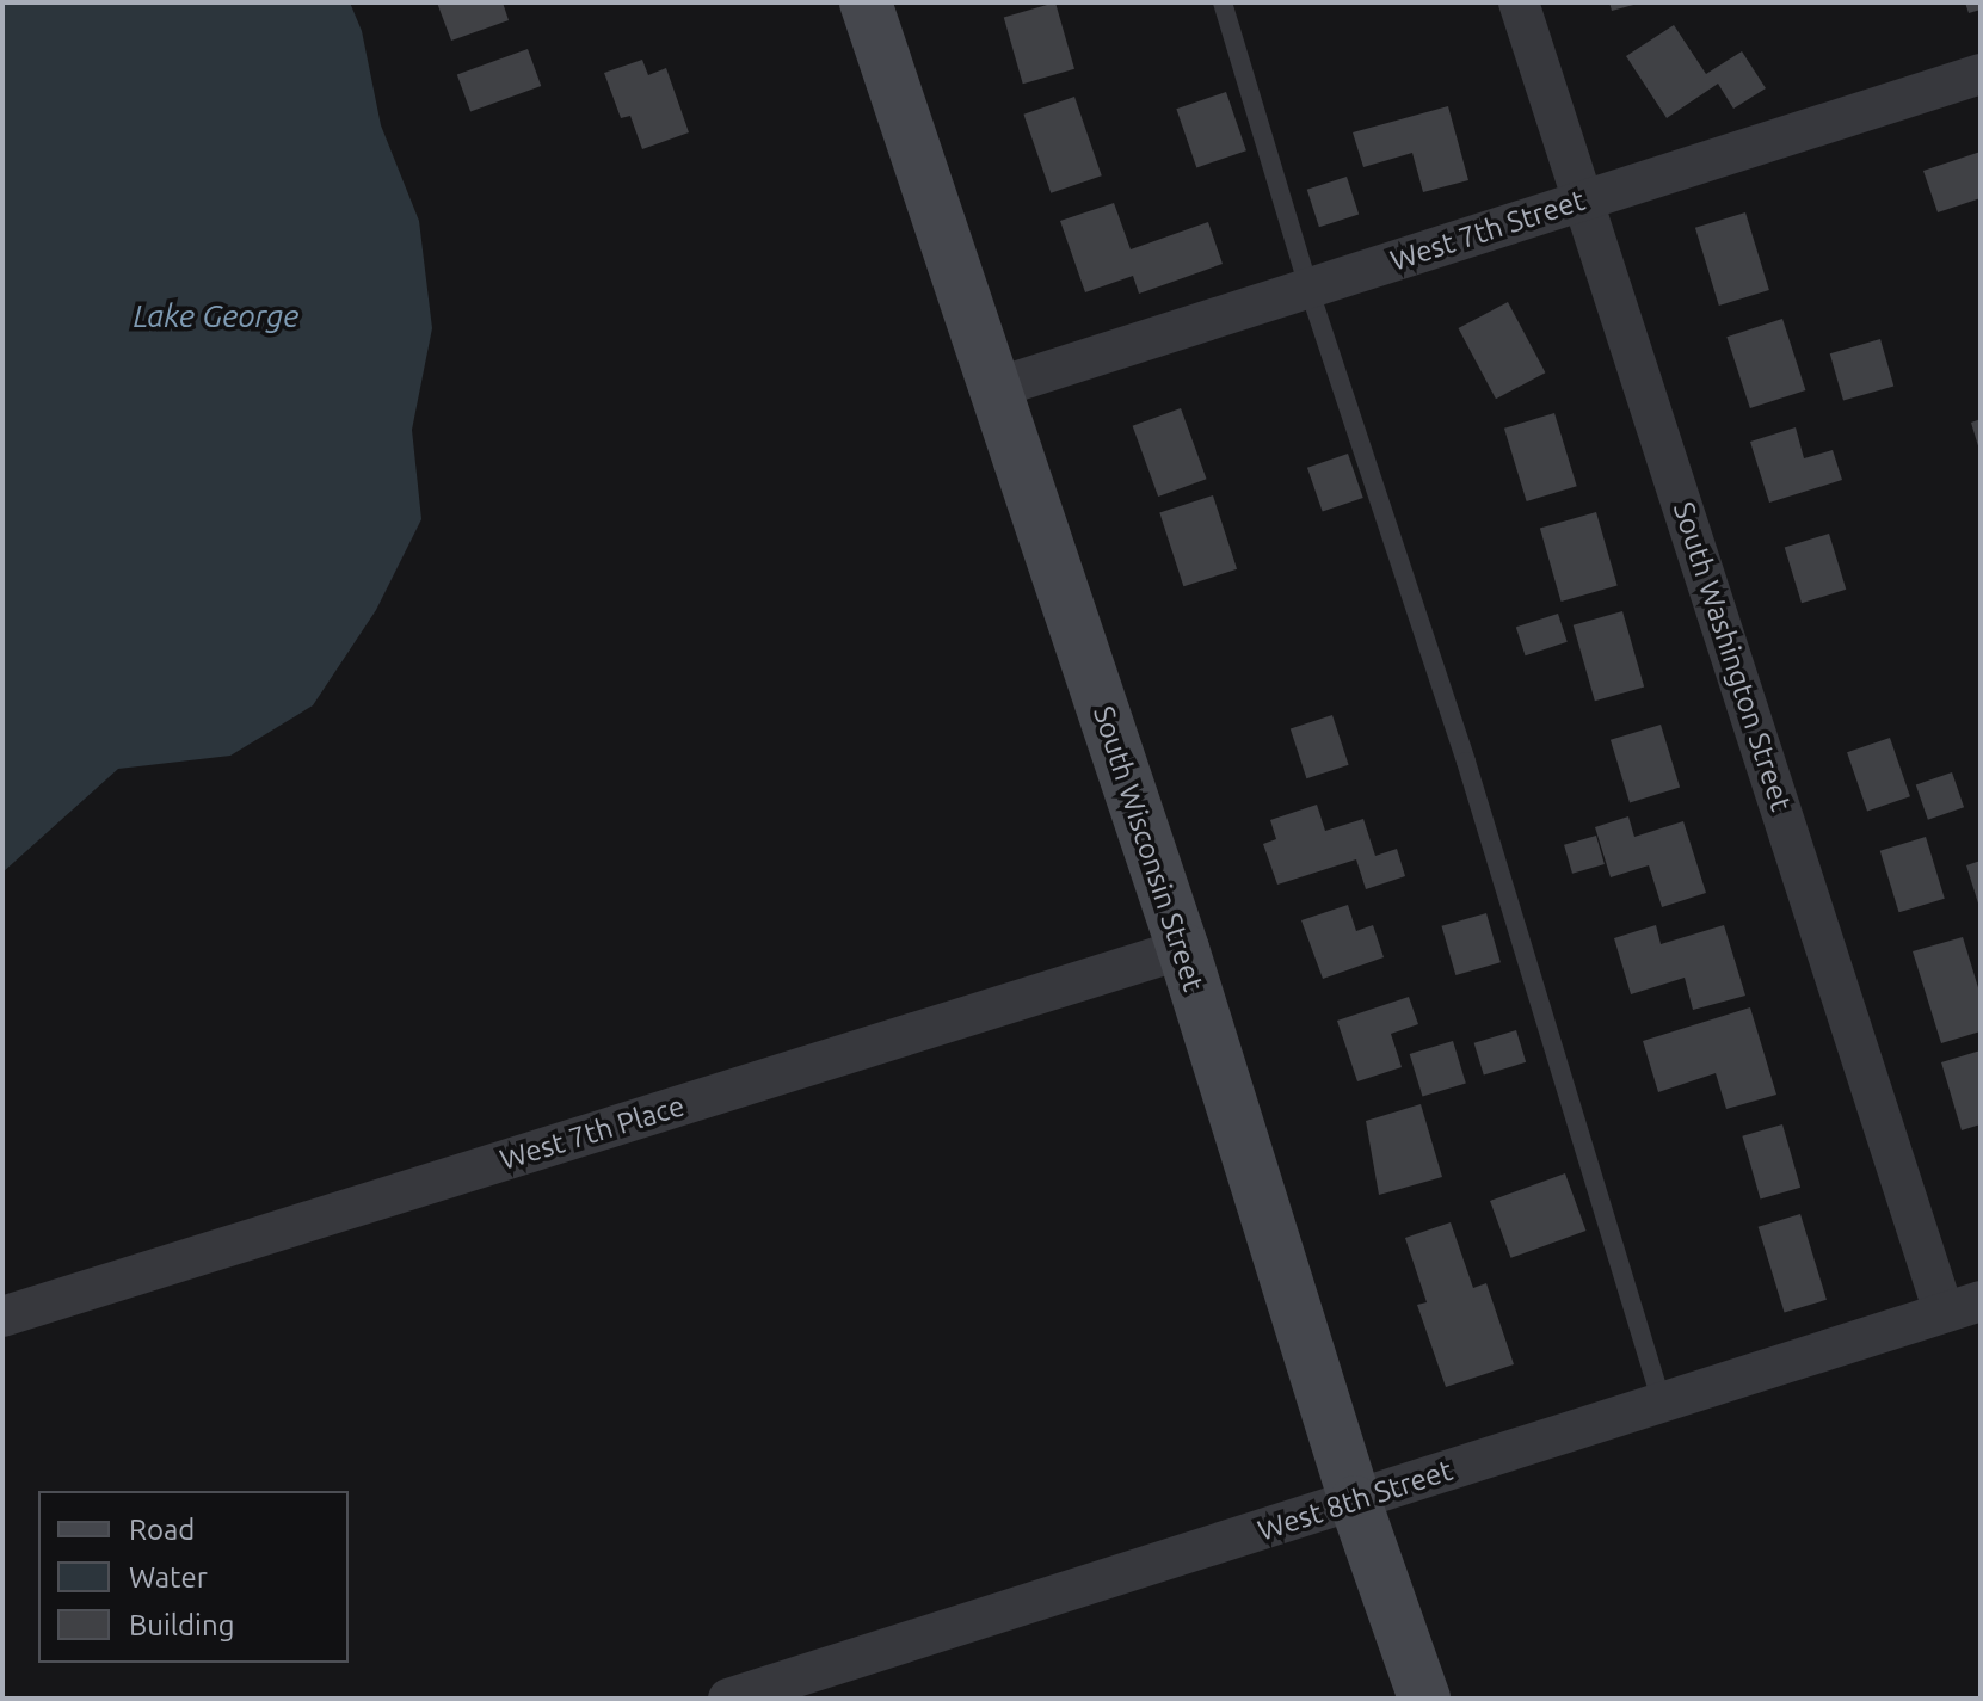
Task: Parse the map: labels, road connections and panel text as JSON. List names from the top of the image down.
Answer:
{
  "streets": {
    "street": [
      "West 7th Street",
      "South Washington Street",
      "South Wisconsin Street",
      "West 7th Place",
      "West 8th Street"
    ]
  },
  "crossings": [
    ["West 7th Street", "South Washington Street"],
    ["West 7th Street", "South Wisconsin Street"],
    ["South Washington Street", "West 8th Street"],
    ["South Wisconsin Street", "West 7th Place"],
    ["South Wisconsin Street", "West 8th Street"]
  ],
  "water": ["Lake George"],
  "legend": ["Road", "Water", "Building"]
}
